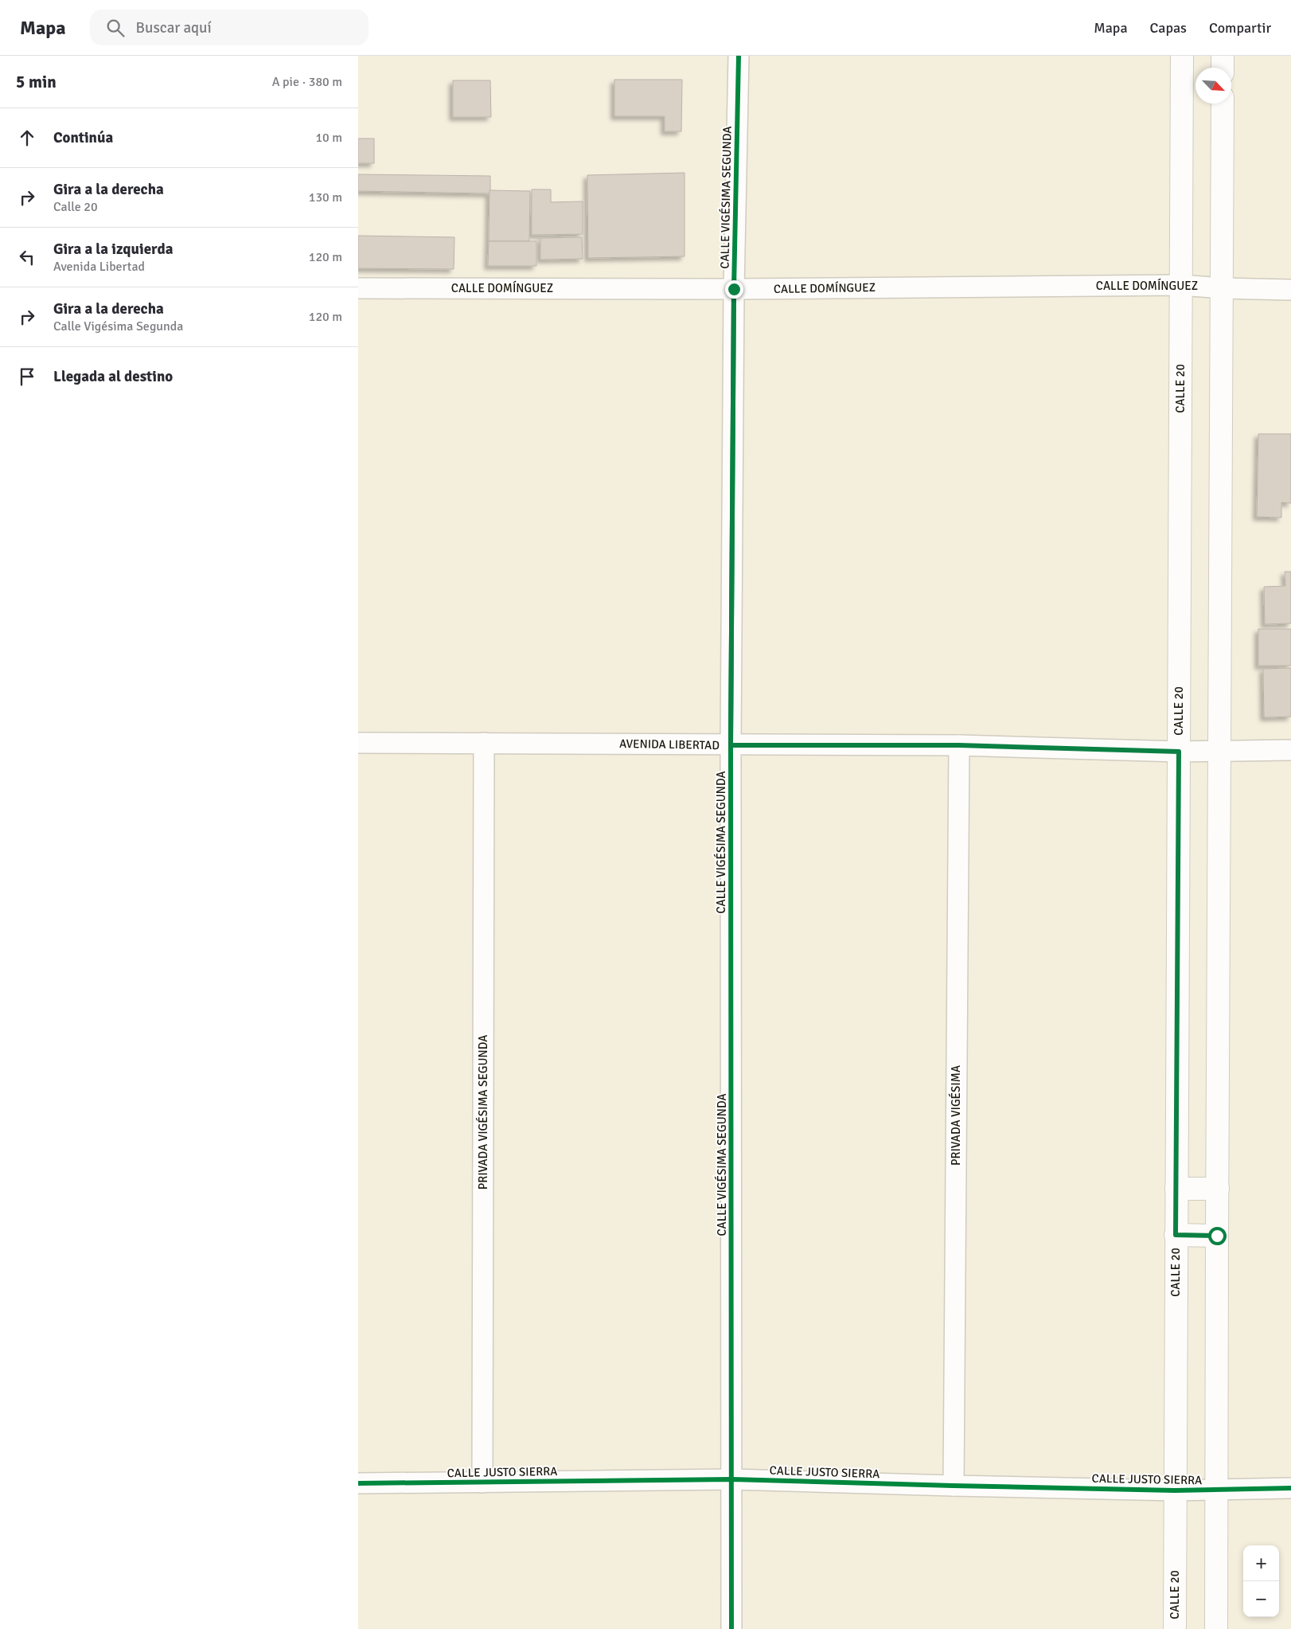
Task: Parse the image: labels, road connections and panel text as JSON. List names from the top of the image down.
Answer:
{
  "streets": {
    "main road": ["CALLE 20"],
    "street": [
      "CALLE VIGÉSIMA SEGUNDA",
      "CALLE DOMÍNGUEZ",
      "AVENIDA LIBERTAD",
      "PRIVADA VIGÉSIMA SEGUNDA",
      "PRIVADA VIGÉSIMA",
      "CALLE JUSTO SIERRA"
    ]
  },
  "crossings": [
    ["CALLE VIGÉSIMA SEGUNDA", "CALLE DOMÍNGUEZ"],
    ["CALLE VIGÉSIMA SEGUNDA", "AVENIDA LIBERTAD"],
    ["CALLE VIGÉSIMA SEGUNDA", "CALLE JUSTO SIERRA"],
    ["CALLE DOMÍNGUEZ", "CALLE 20"],
    ["CALLE 20", "AVENIDA LIBERTAD"],
    ["CALLE 20", "CALLE JUSTO SIERRA"],
    ["AVENIDA LIBERTAD", "PRIVADA VIGÉSIMA SEGUNDA"],
    ["AVENIDA LIBERTAD", "PRIVADA VIGÉSIMA"],
    ["PRIVADA VIGÉSIMA SEGUNDA", "CALLE JUSTO SIERRA"],
    ["PRIVADA VIGÉSIMA", "CALLE JUSTO SIERRA"]
  ],
  "north": "bottom right",
  "page": {
    "header": "Mapa",
    "search": "Buscar aquí",
    "nav": ["Mapa", "Capas", "Compartir"],
    "heading": ["5 min", "A pie · 380 m"],
    "list": [
      ["Continúa", "10 m"],
      ["Gira a la derecha", "Calle 20", "130 m"],
      ["Gira a la izquierda", "Avenida Libertad", "120 m"],
      ["Gira a la derecha", "Calle Vigésima Segunda", "120 m"],
      "Llegada al destino"
    ],
    "map_buttons": ["+", "−"]
  }
}
